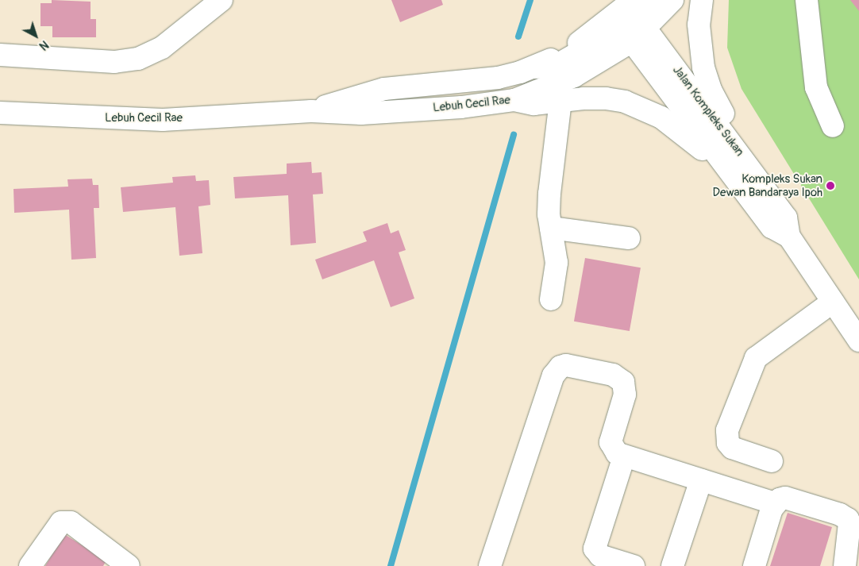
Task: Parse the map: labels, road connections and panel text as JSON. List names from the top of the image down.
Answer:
{
  "streets": {
    "street": ["Lebuh Cecil Rae", "Jalan Kompleks Sukan"]
  },
  "crossings": [
    ["Lebuh Cecil Rae", "Jalan Kompleks Sukan"]
  ],
  "places": ["Kompleks Sukan Dewan Bandaraya Ipoh"],
  "north": "bottom right"
}
